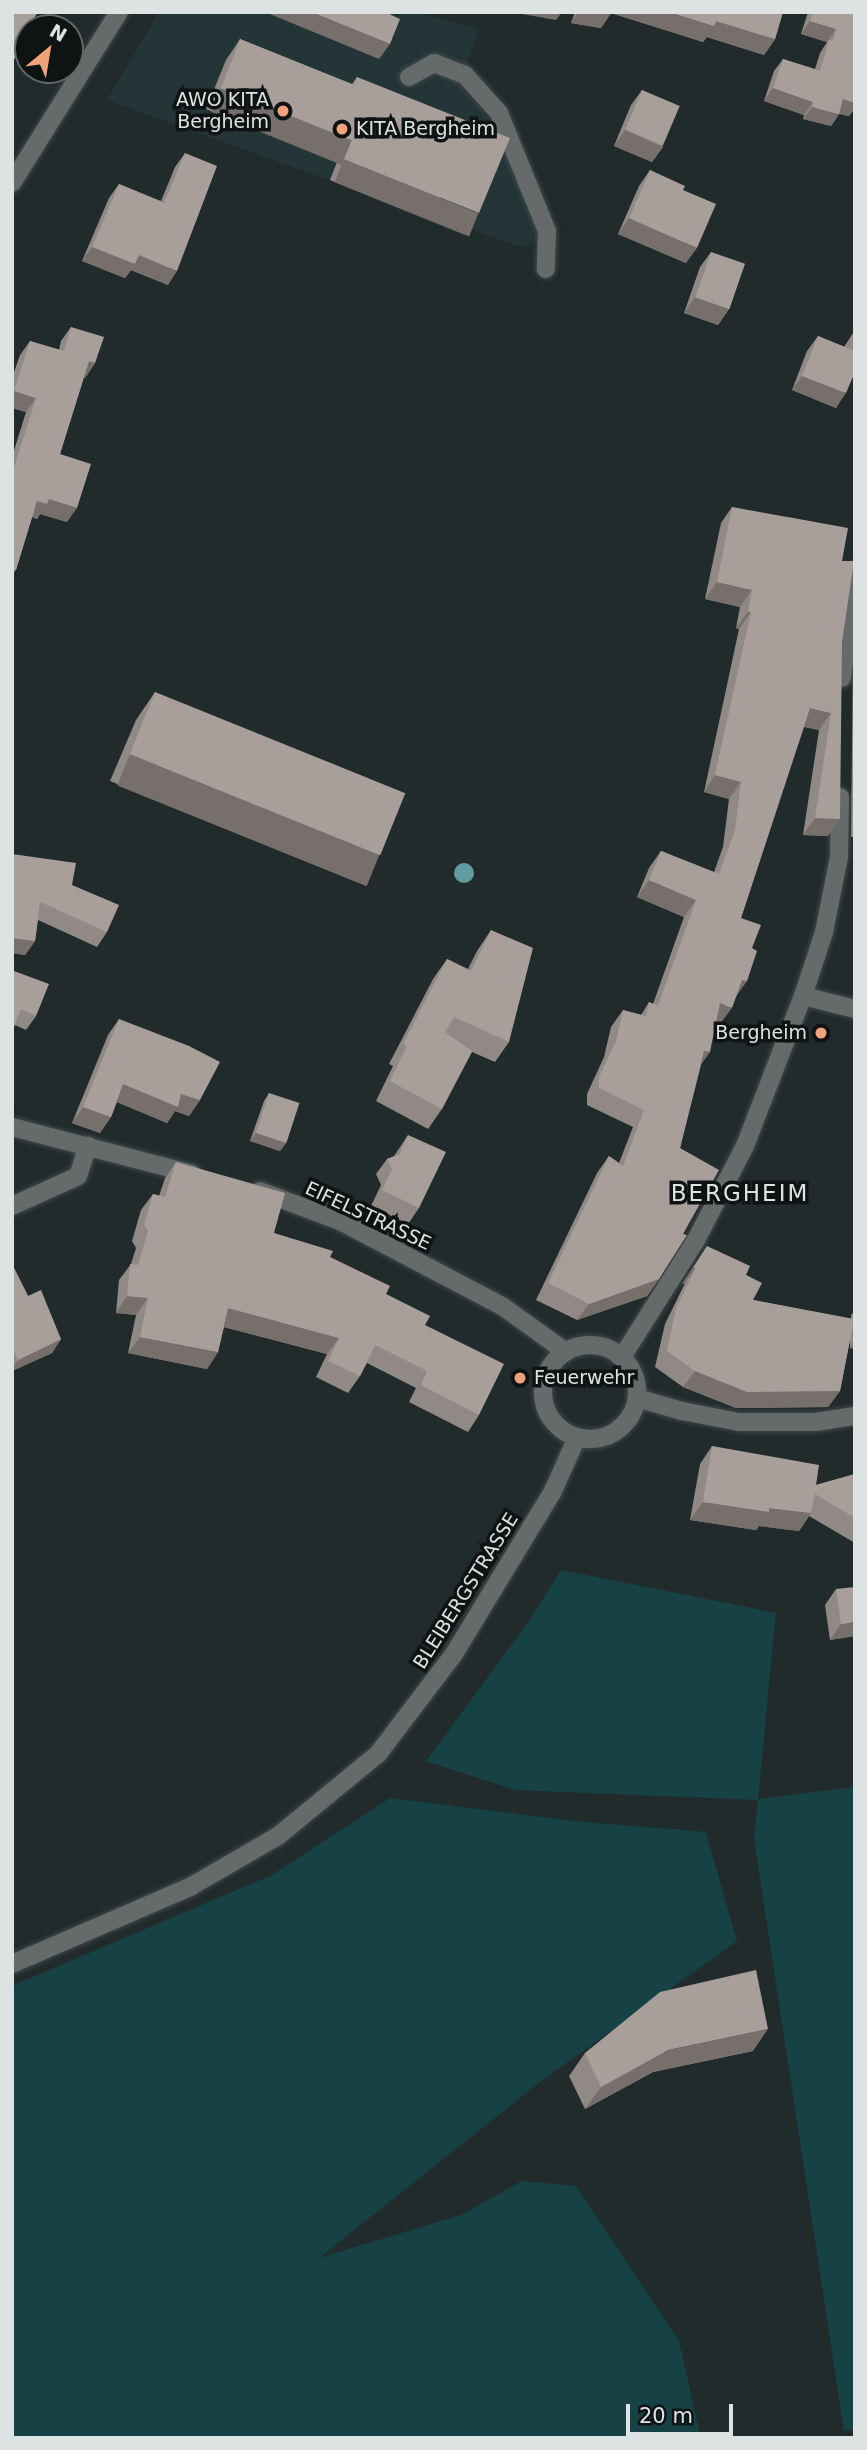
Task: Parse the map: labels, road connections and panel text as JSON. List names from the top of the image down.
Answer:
{
  "streets": {
    "street": ["EIFELSTRASSE", "BLEIBERGSTRASSE"]
  },
  "crossings": [
    ["EIFELSTRASSE", "BLEIBERGSTRASSE"]
  ],
  "districts": ["BERGHEIM"],
  "places": [
    "AWO KITA Bergheim",
    "KITA Bergheim",
    "Bergheim",
    "Feuerwehr"
  ],
  "scale_bar": "20 m",
  "north": "top right"
}
